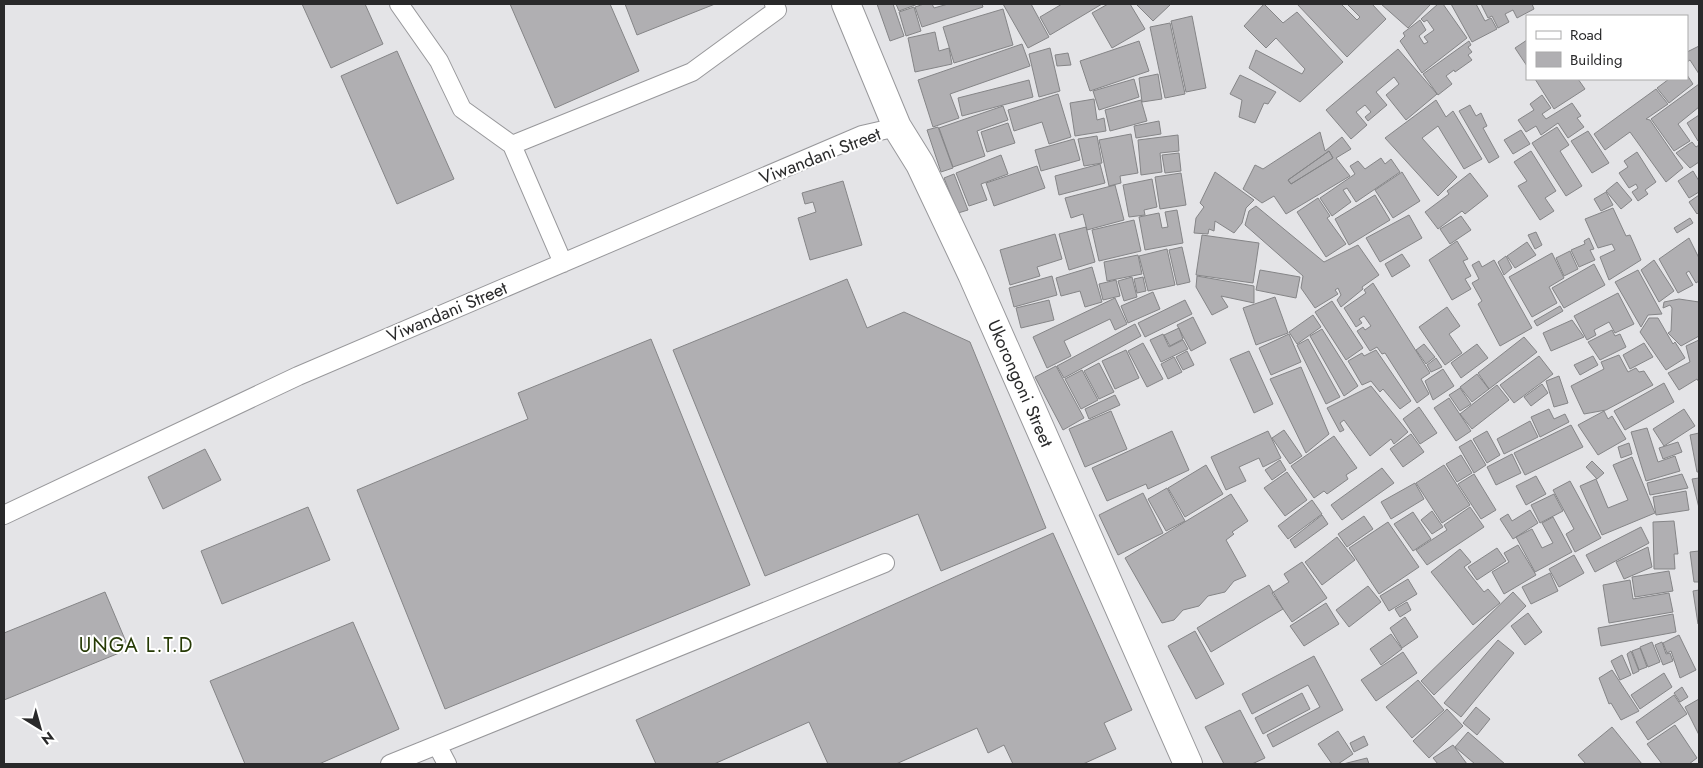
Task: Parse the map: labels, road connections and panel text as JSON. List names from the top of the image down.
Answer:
{
  "streets": {
    "street": ["Ukorongoni Street"],
    "lane": ["Viwandani Street"]
  },
  "crossings": [
    ["Viwandani Street", "Ukorongoni Street"]
  ],
  "districts": ["UNGA L.T.D"],
  "legend": ["Road", "Building"],
  "north": "bottom right"
}
